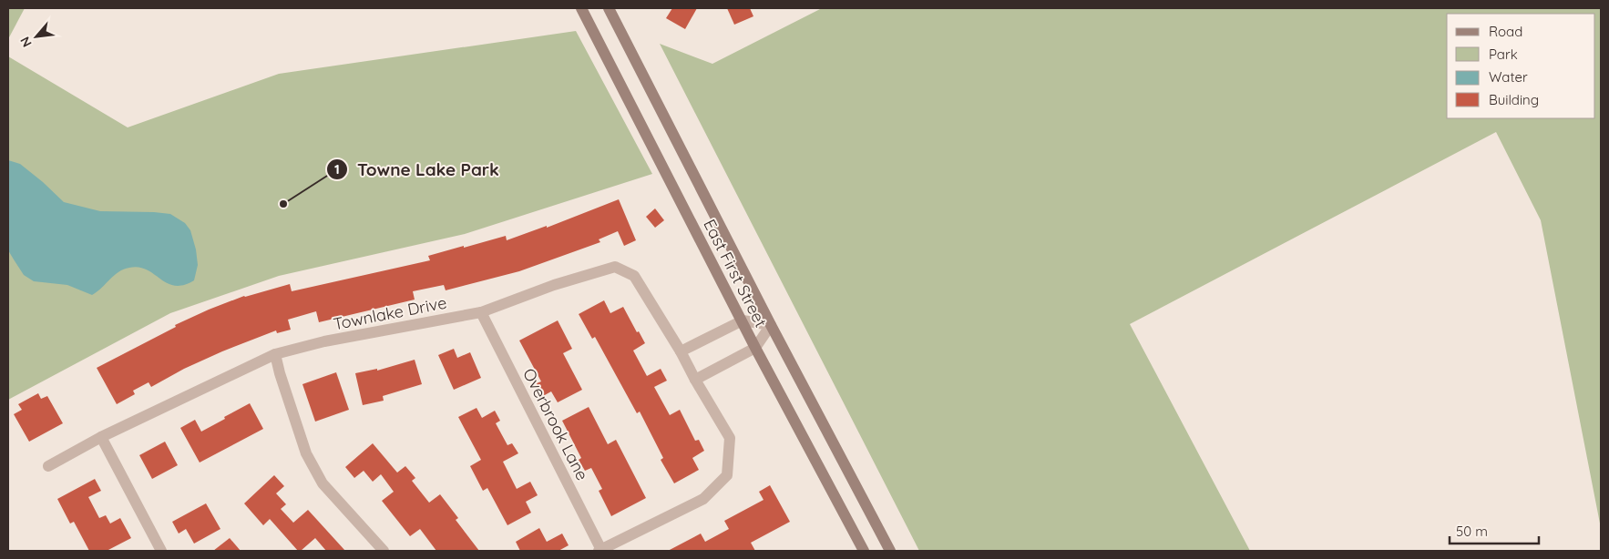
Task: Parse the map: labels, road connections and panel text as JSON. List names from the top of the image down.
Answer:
{
  "streets": {
    "main road": ["East First Street"],
    "street": ["Townlake Drive", "Overbrook Lane"]
  },
  "crossings": [
    ["Townlake Drive", "Overbrook Lane"]
  ],
  "places": ["Towne Lake Park"],
  "legend": [
    "Road",
    "Park",
    "Water",
    "Building"
  ],
  "scale_bar": "50 m",
  "north": "bottom left"
}
